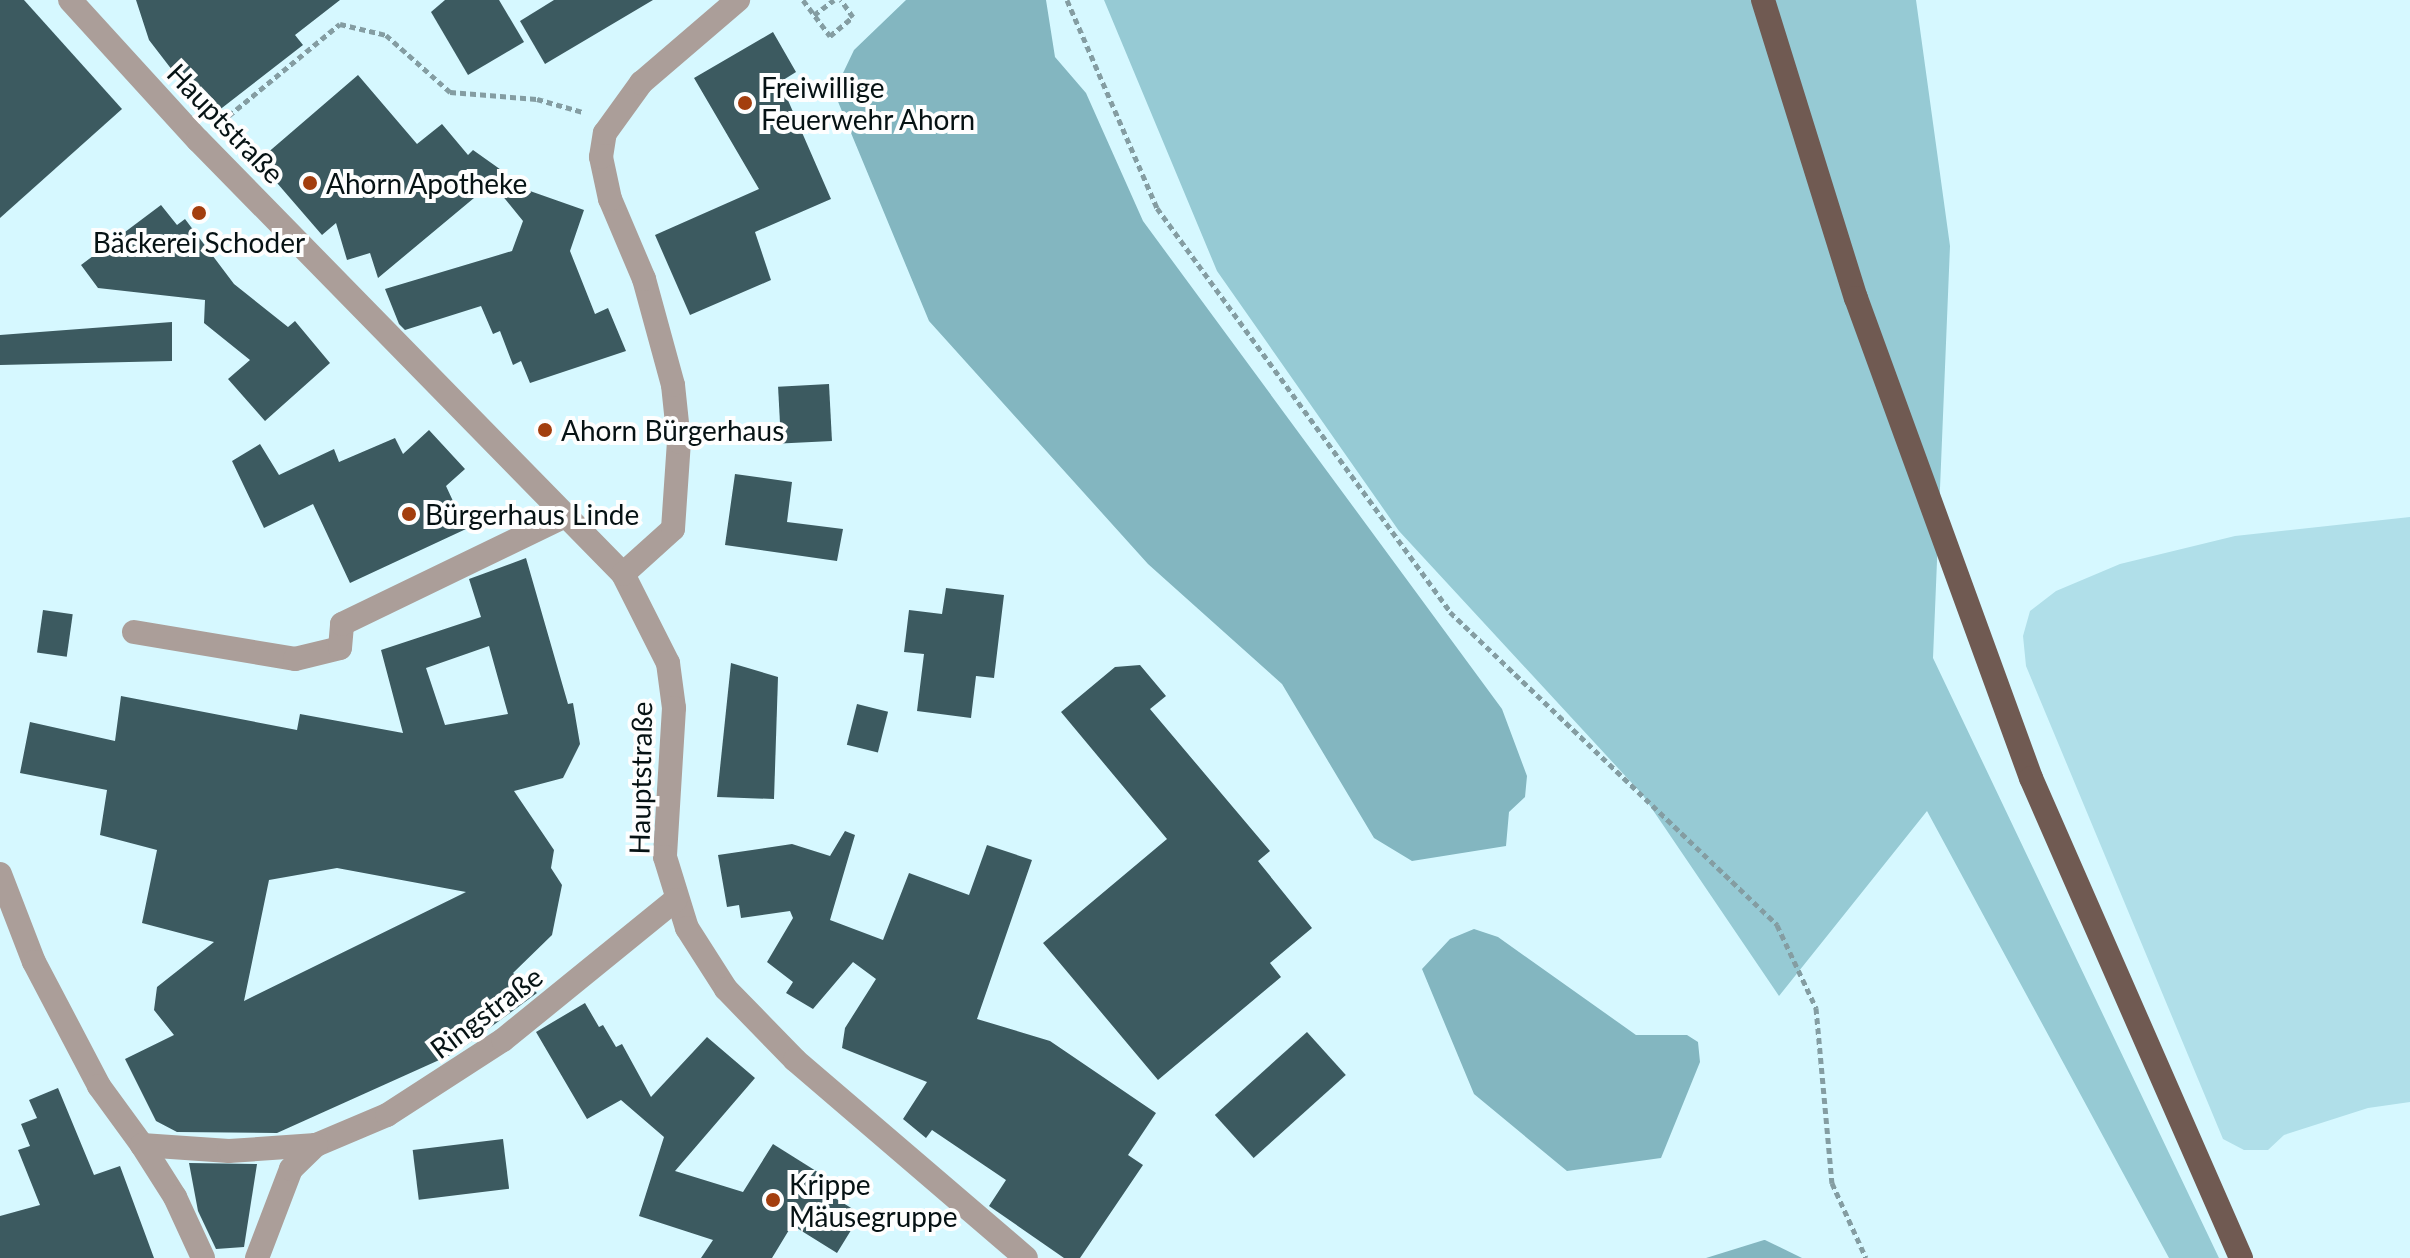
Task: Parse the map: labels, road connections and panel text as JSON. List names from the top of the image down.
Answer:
{
  "streets": {
    "street": ["Hauptstraße", "Ringstraße"]
  },
  "crossings": [
    ["Hauptstraße", "Ringstraße"]
  ],
  "places": [
    "Freiwillige Feuerwehr Ahorn",
    "Ahorn Apotheke",
    "Bäckerei Schoder",
    "Ahorn Bürgerhaus",
    "Bürgerhaus Linde",
    "Krippe Mäusegruppe"
  ]
}
